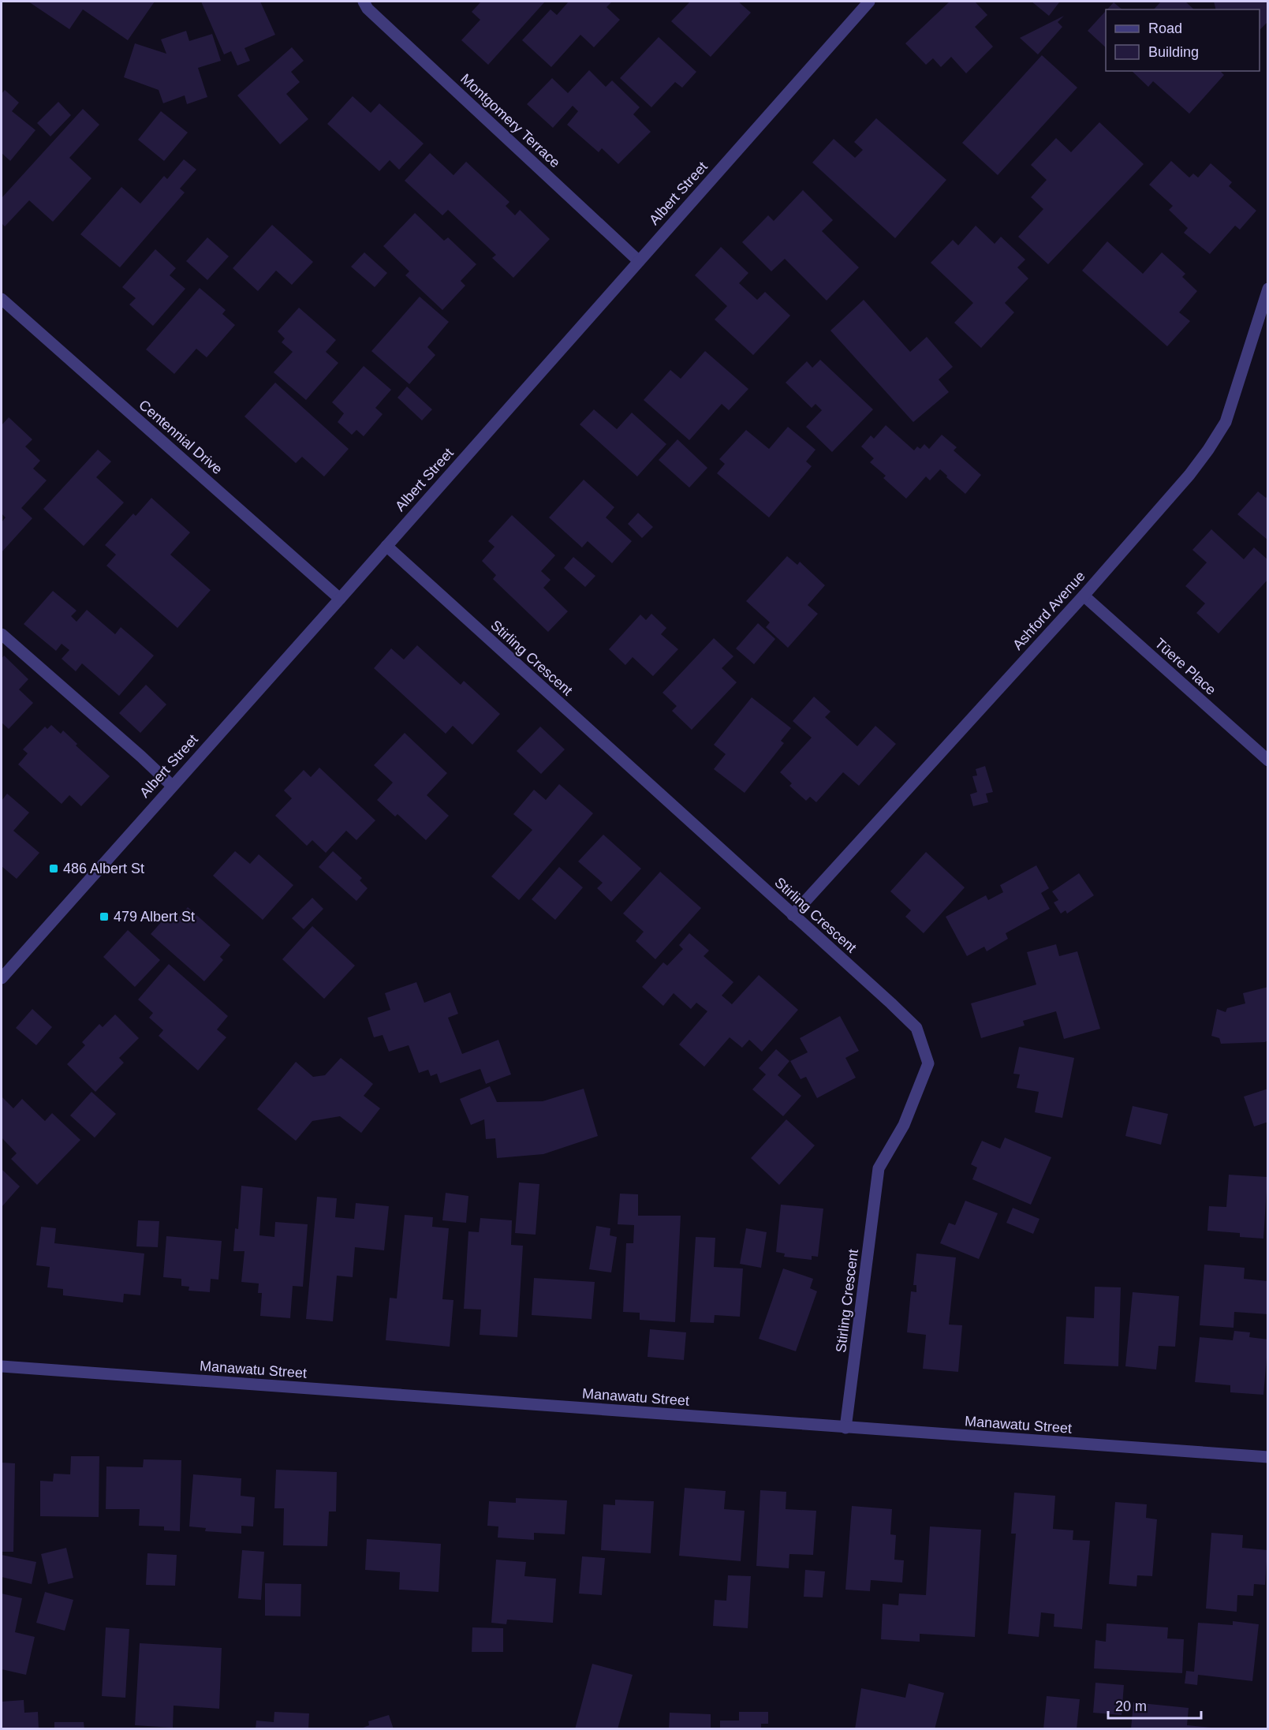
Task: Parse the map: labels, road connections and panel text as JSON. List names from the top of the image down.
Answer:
{
  "streets": {
    "street": [
      "Montgomery Terrace",
      "Albert Street",
      "Centennial Drive",
      "Ashford Avenue",
      "Stirling Crescent",
      "Tūere Place",
      "Manawatu Street"
    ]
  },
  "crossings": [
    ["Montgomery Terrace", "Albert Street"],
    ["Albert Street", "Centennial Drive"],
    ["Albert Street", "Stirling Crescent"],
    ["Ashford Avenue", "Stirling Crescent"],
    ["Ashford Avenue", "Tūere Place"],
    ["Stirling Crescent", "Manawatu Street"]
  ],
  "places": {
    "transit": ["486 Albert St", "479 Albert St"]
  },
  "legend": ["Road", "Building"],
  "scale_bar": "20 m"
}
